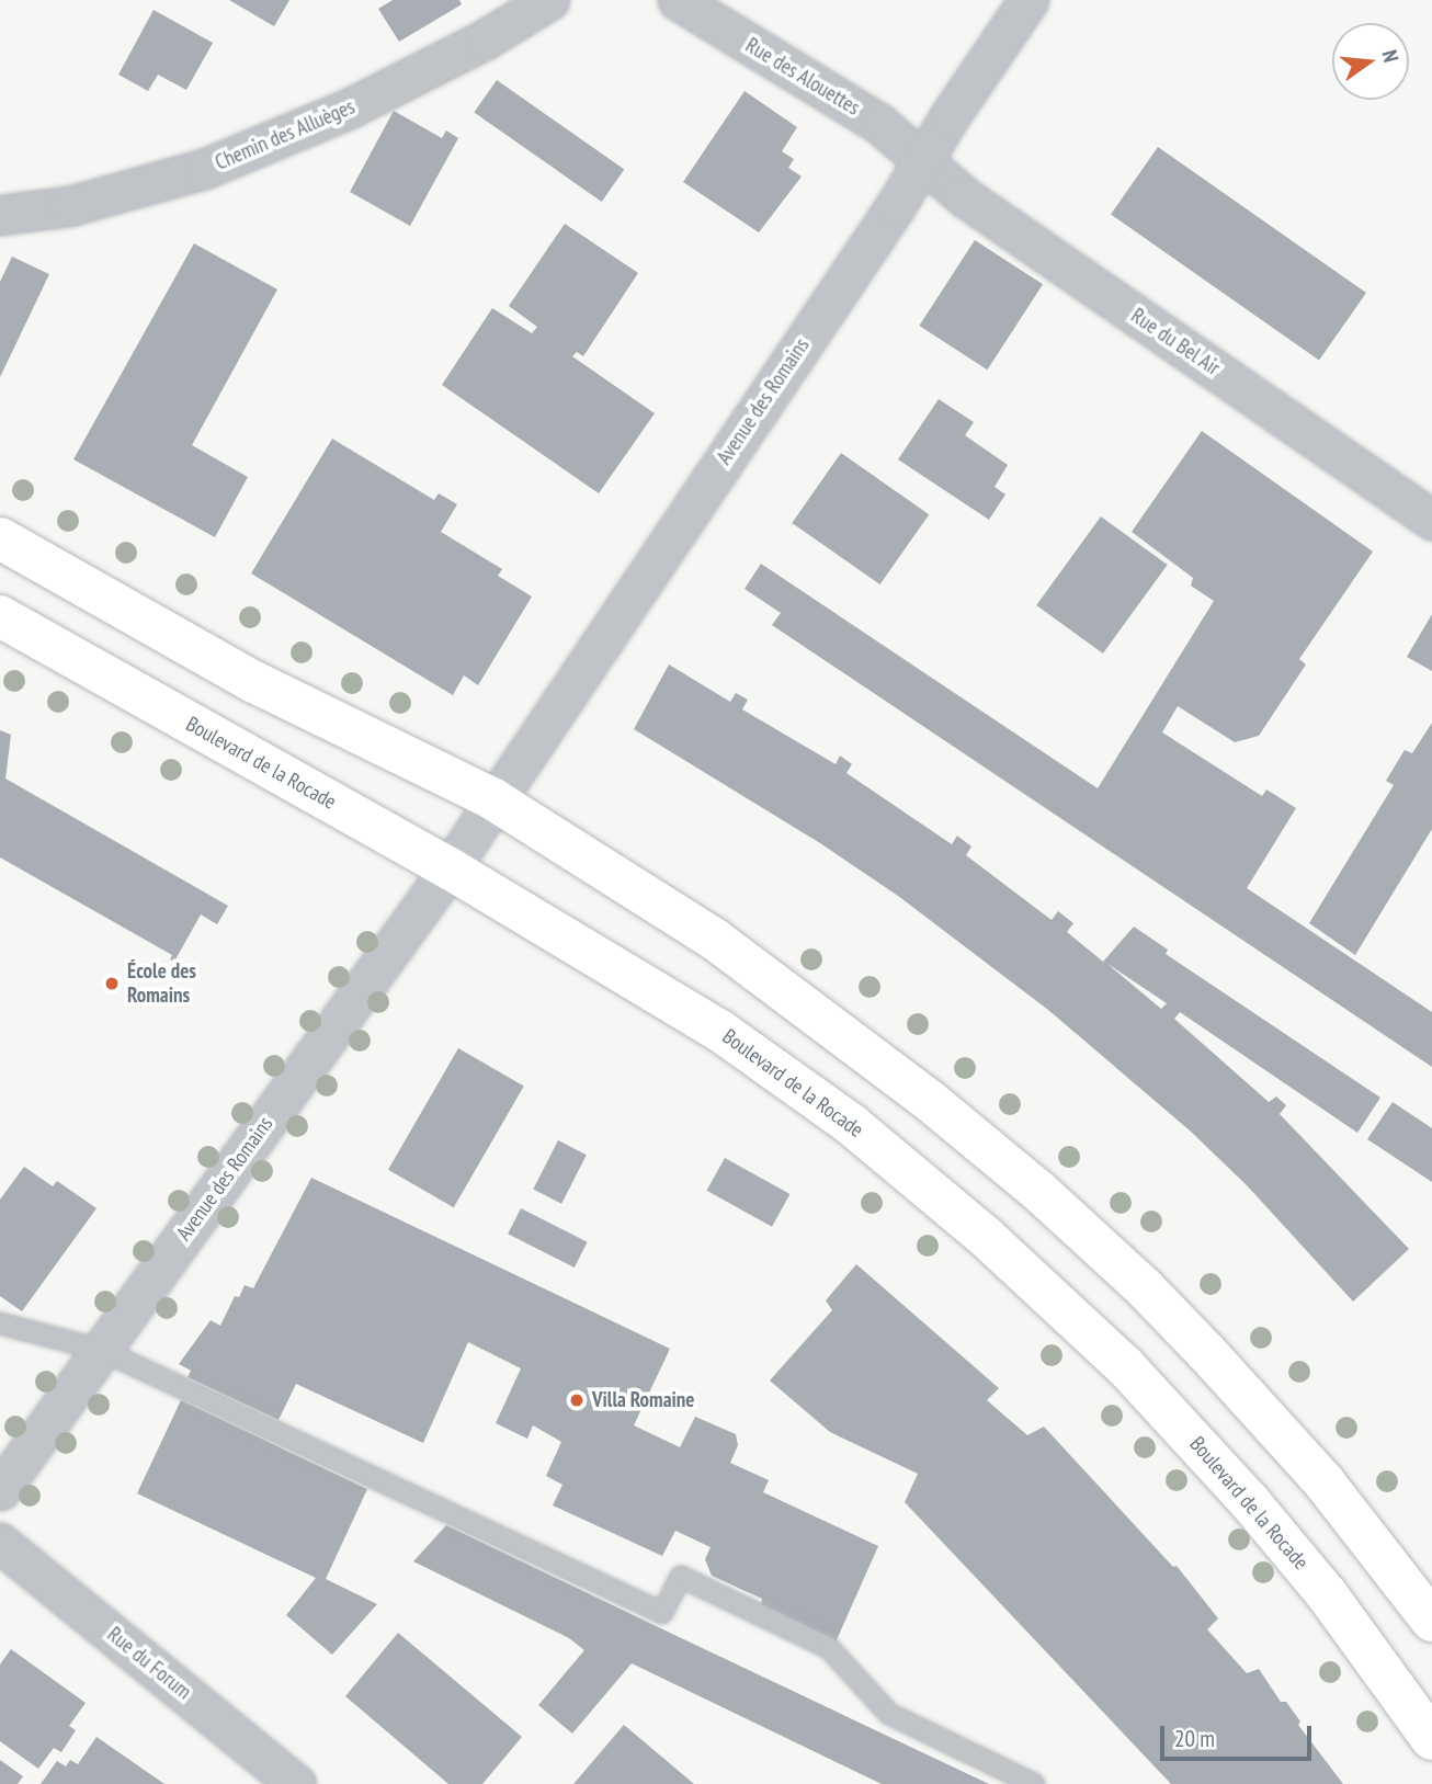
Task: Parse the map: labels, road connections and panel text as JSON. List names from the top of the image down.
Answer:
{
  "streets": {
    "main road": ["Boulevard de la Rocade"],
    "street": [
      "Rue des Alouettes",
      "Chemin des Alluèges",
      "Rue du Bel Air",
      "Avenue des Romains",
      "Rue du Forum"
    ]
  },
  "crossings": [
    ["Rue des Alouettes", "Rue du Bel Air"],
    ["Rue des Alouettes", "Avenue des Romains"],
    ["Rue du Bel Air", "Avenue des Romains"],
    ["Avenue des Romains", "Boulevard de la Rocade"]
  ],
  "places": ["École des Romains", "Villa Romaine"],
  "scale_bar": "20 m",
  "north": "right"
}
